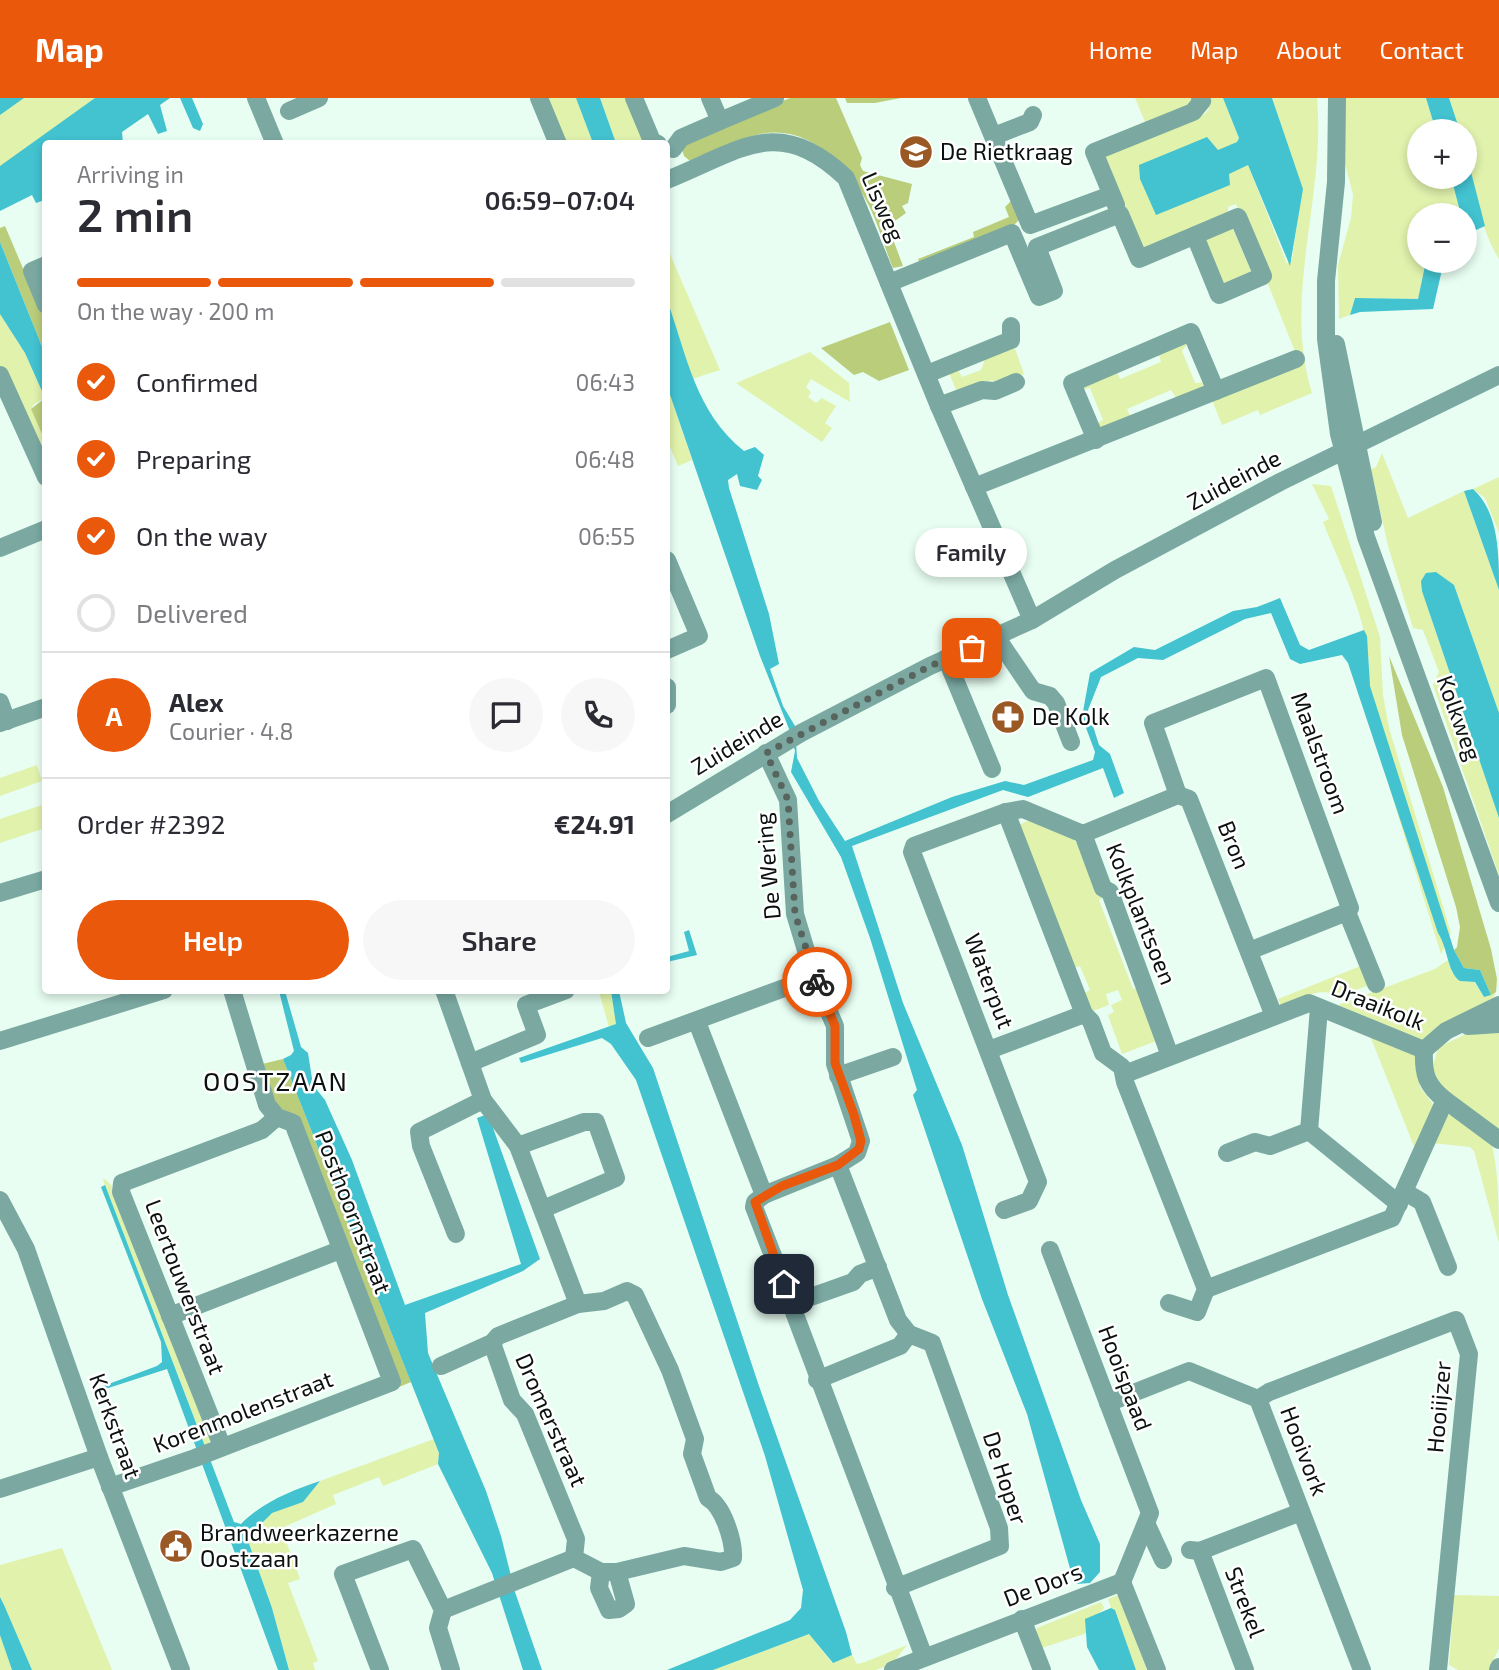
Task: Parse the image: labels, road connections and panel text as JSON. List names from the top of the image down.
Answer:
{
  "streets": {
    "street": [
      "Lisweg",
      "Zuideinde",
      "Kolkweg",
      "Maalstroom",
      "Bron",
      "De Wering",
      "Kolkplantsoen",
      "Waterput",
      "Draaikolk",
      "Posthoornstraat",
      "Leertouwerstraat",
      "Hooispaad",
      "Hooiijzer",
      "Korenmolenstraat",
      "Dromerstraat",
      "Kerkstraat",
      "Hooivork",
      "De Hoper",
      "De Dors",
      "Strekel"
    ]
  },
  "crossings": [
    ["Lisweg", "Zuideinde"],
    ["Zuideinde", "Kolkweg"],
    ["Zuideinde", "De Wering"],
    ["Maalstroom", "Bron"],
    ["Bron", "Draaikolk"],
    ["Kolkplantsoen", "Waterput"],
    ["Kolkplantsoen", "Draaikolk"],
    ["Posthoornstraat", "Leertouwerstraat"],
    ["Posthoornstraat", "Korenmolenstraat"],
    ["Leertouwerstraat", "Korenmolenstraat"],
    ["Hooispaad", "Hooivork"],
    ["Hooiijzer", "Hooivork"],
    ["Korenmolenstraat", "Kerkstraat"],
    ["Hooivork", "Strekel"]
  ],
  "districts": ["OOSTZAAN"],
  "places": {
    "school or university": ["De Rietkraag"],
    "other": ["Family"],
    "pharmacy": ["De Kolk"],
    "public building": ["Brandweerkazerne Oostzaan"]
  },
  "page": {
    "header": "Map",
    "nav": [
      "Home",
      "Map",
      "About",
      "Contact"
    ],
    "map_buttons": ["+", "−"],
    "heading": ["2 min", "Arriving in", "06:59–07:04"],
    "panel": [
      "Alex",
      "Courier · 4.8",
      "Order #2392",
      "€24.91"
    ],
    "bar": "On the way · 200 m",
    "list": [
      ["Confirmed", "06:43"],
      ["Preparing", "06:48"],
      ["On the way", "06:55"],
      "Delivered"
    ],
    "bubble": "Family",
    "round": "A",
    "buttons": ["Help", "Share"]
  }
}
